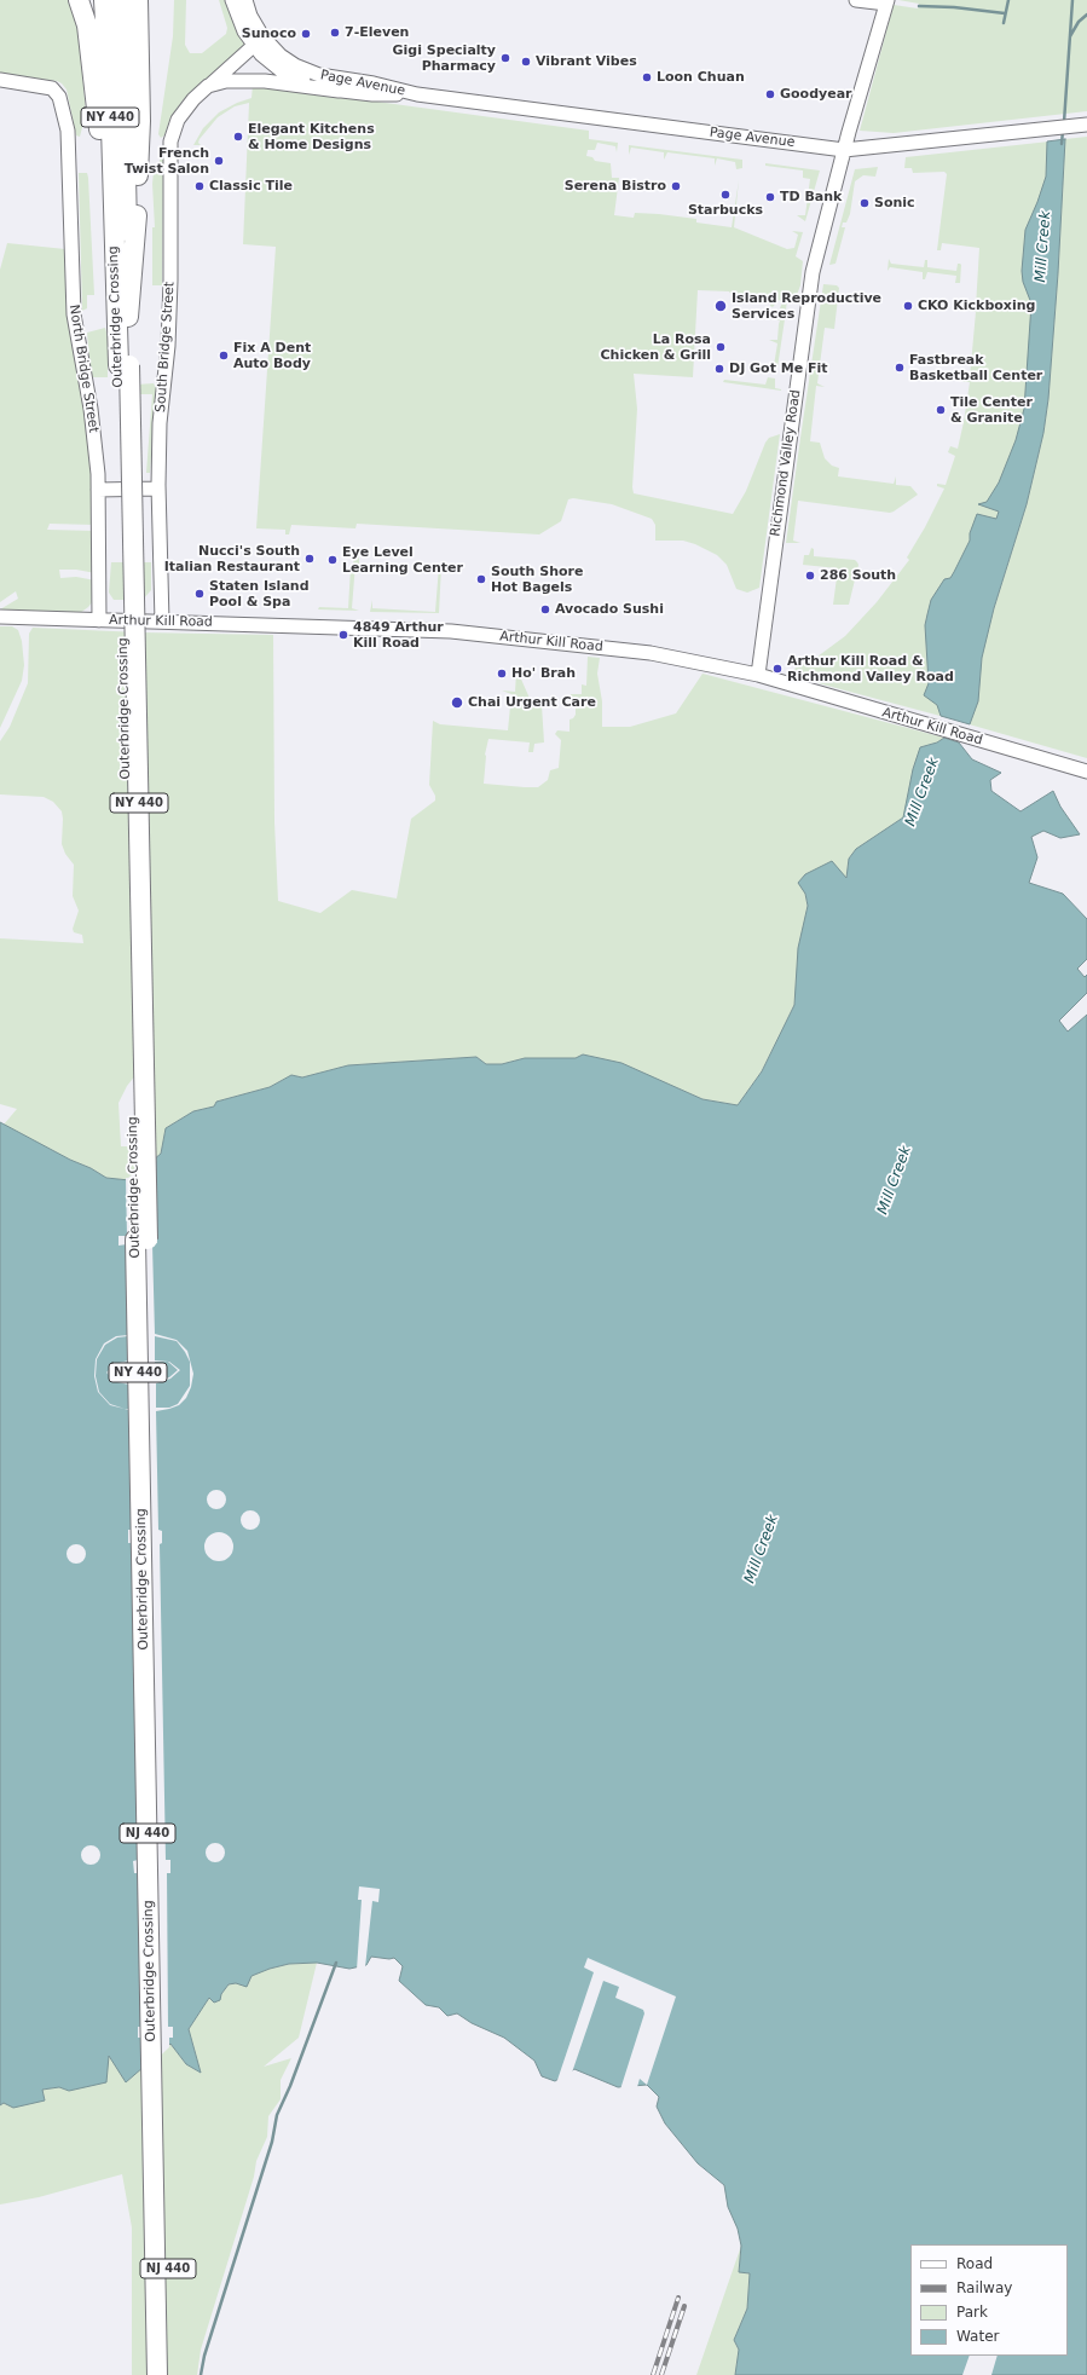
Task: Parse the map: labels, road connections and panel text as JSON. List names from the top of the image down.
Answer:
{
  "streets": {
    "highway": ["NY 440", "Outerbridge Crossing", "NJ 440"],
    "street": [
      "Page Avenue",
      "South Bridge Street",
      "North Bridge Street",
      "Richmond Valley Road",
      "Arthur Kill Road"
    ]
  },
  "crossings": [
    ["Page Avenue", "South Bridge Street"],
    ["Page Avenue", "Richmond Valley Road"],
    ["South Bridge Street", "Arthur Kill Road"],
    ["North Bridge Street", "Arthur Kill Road"],
    ["Richmond Valley Road", "Arthur Kill Road"]
  ],
  "water": ["Mill Creek"],
  "places": [
    "7-Eleven",
    "Sunoco",
    "Gigi Specialty Pharmacy",
    "Vibrant Vibes",
    "Loon Chuan",
    "Goodyear",
    "Elegant Kitchens & Home Designs",
    "French Twist Salon",
    "Classic Tile",
    "Serena Bistro",
    "Starbucks",
    "TD Bank",
    "Sonic",
    "Island Reproductive Services",
    "CKO Kickboxing",
    "La Rosa Chicken & Grill",
    "Fix A Dent Auto Body",
    "Fastbreak Basketball Center",
    "DJ Got Me Fit",
    "Tile Center & Granite",
    "Nucci's South Italian Restaurant",
    "Eye Level Learning Center",
    "286 South",
    "South Shore Hot Bagels",
    "Staten Island Pool & Spa",
    "Avocado Sushi",
    "4849 Arthur Kill Road",
    "Arthur Kill Road & Richmond Valley Road",
    "Ho' Brah",
    "Chai Urgent Care"
  ],
  "legend": [
    "Road",
    "Railway",
    "Park",
    "Water"
  ]
}
